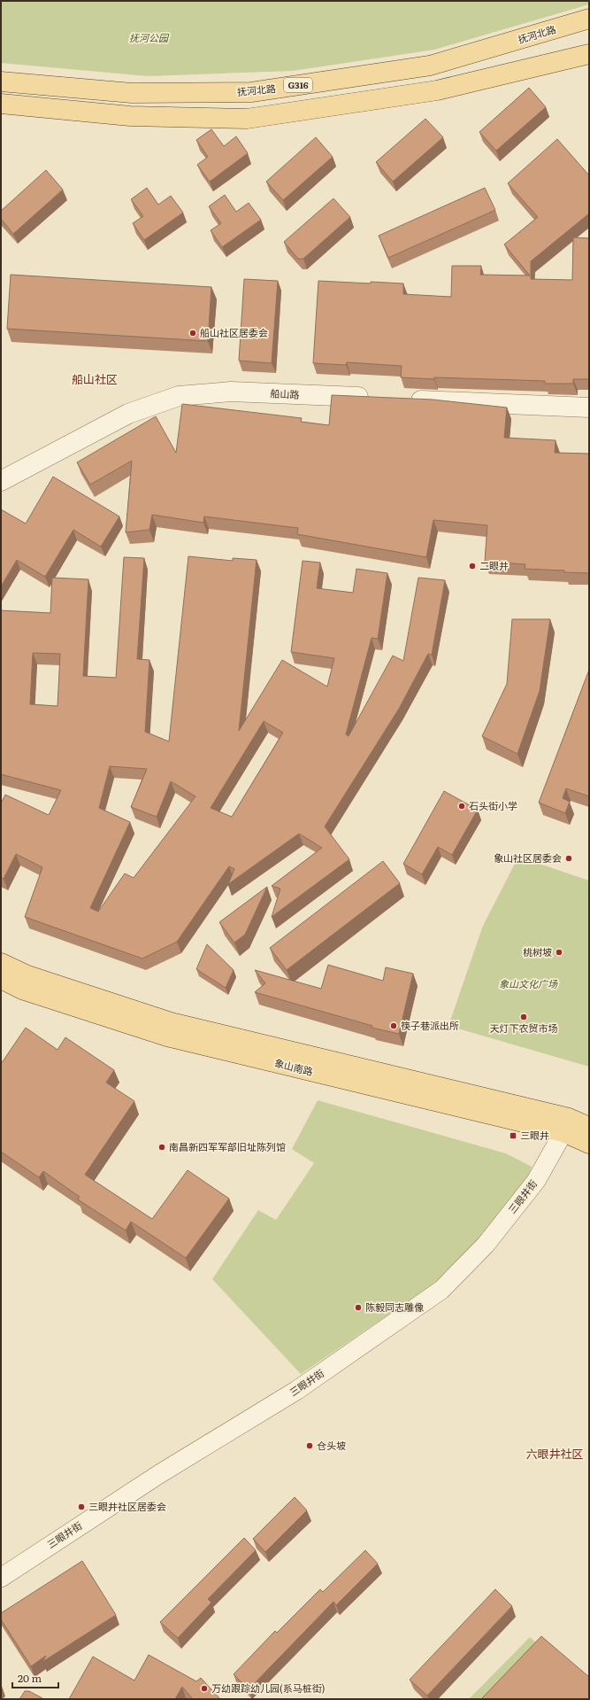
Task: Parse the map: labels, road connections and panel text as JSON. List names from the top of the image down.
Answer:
{
  "streets": {
    "main road": ["抚河北路", "G316", "象山南路"],
    "street": ["船山路", "三眼井街"]
  },
  "crossings": [
    ["象山南路", "三眼井街"]
  ],
  "districts": ["船山社区", "六眼井社区"],
  "parks": ["抚河公园", "象山文化广场"],
  "places": {
    "other": [
      "船山社区居委会",
      "二眼井",
      "石头街小学",
      "象山社区居委会",
      "桃树坡",
      "天灯下农贸市场",
      "筷子巷派出所",
      "南昌新四军军部旧址陈列馆",
      "陈毅同志雕像",
      "仓头坡",
      "三眼井社区居委会",
      "万幼跟踪幼儿园(系马桩街)"
    ],
    "transit": ["三眼井"]
  },
  "scale_bar": "20 m"
}
